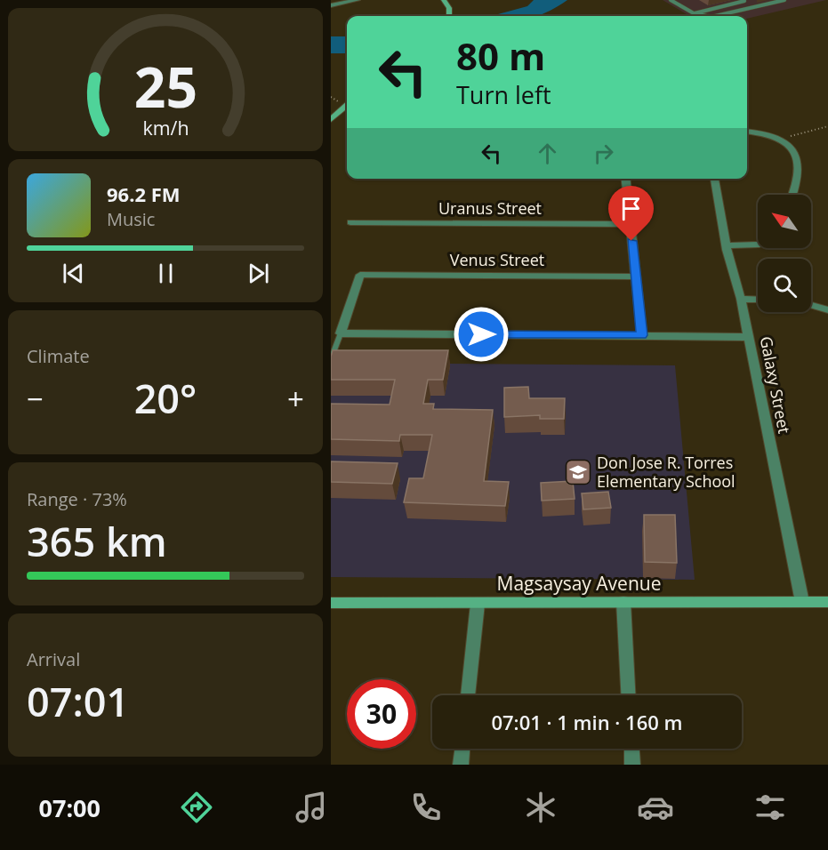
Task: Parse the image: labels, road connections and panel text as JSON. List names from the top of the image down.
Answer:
{
  "streets": {
    "street": [
      "Uranus Street",
      "Venus Street",
      "Galaxy Street",
      "Magsaysay Avenue"
    ]
  },
  "crossings": [
    ["Galaxy Street", "Magsaysay Avenue"]
  ],
  "places": {
    "school or university": ["Don Jose R. Torres Elementary School"]
  },
  "north": "top left",
  "page": {
    "turn": ["80 m", "Turn left"],
    "song": ["96.2 FM", "Music"],
    "tile": [
      "Climate",
      ["Range · 73%", "365 km"],
      ["Arrival", "07:01"]
    ],
    "heat": ["−", "20°", "+"],
    "limit": "30",
    "trip": "07:01 · 1 min · 160 m",
    "tabs": "07:00",
    "gauge": ["25", "km/h"]
  }
}
